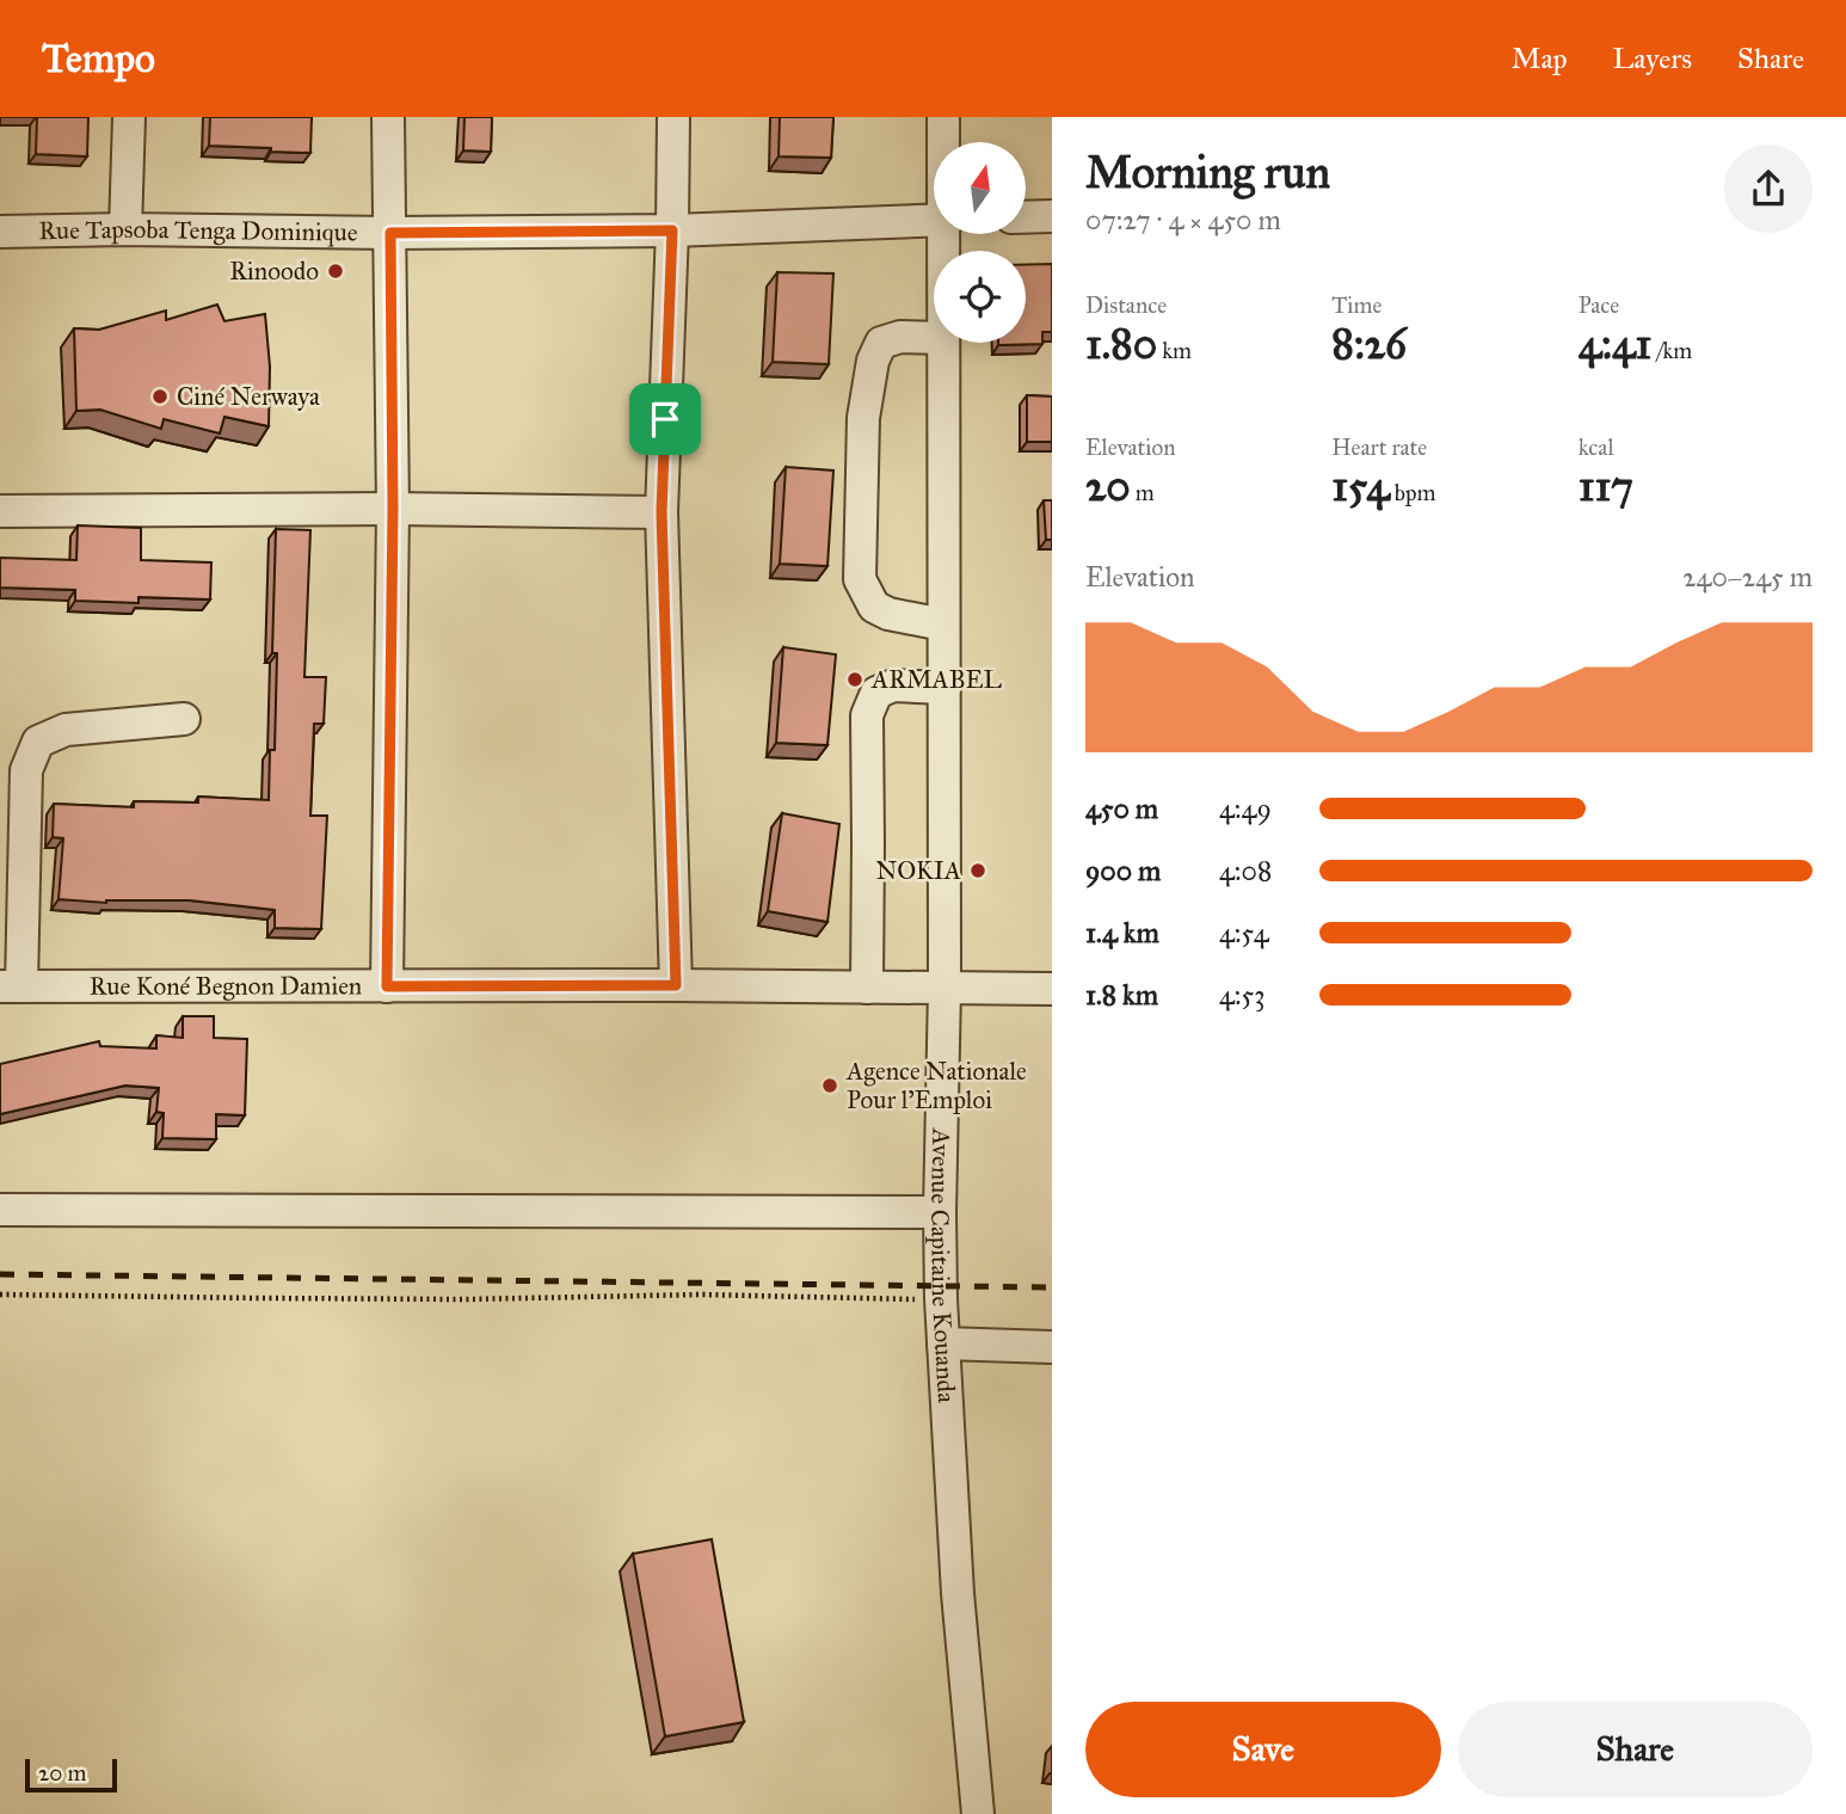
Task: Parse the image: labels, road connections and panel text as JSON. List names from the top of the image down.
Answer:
{
  "streets": {
    "street": ["Rue Tapsoba Tenga Dominique", "Rue Koné Begnon Damien", "Avenue Capitaine Kouanda"]
  },
  "crossings": [
    ["Rue Koné Begnon Damien", "Avenue Capitaine Kouanda"]
  ],
  "places": [
    "Rinoodo",
    "Ciné Nerwaya",
    "ARMABEL",
    "NOKIA",
    "Agence Nationale Pour l'Emploi"
  ],
  "scale_bar": "20 m",
  "north": "top",
  "page": {
    "header": "Tempo",
    "nav": ["Map", "Layers", "Share"],
    "heading": ["Morning run", "07:27 · 4 × 450 m"],
    "stats": [
      ["Distance", "1.80 km"],
      ["Time", "8:26"],
      ["Pace", "4:41 /km"],
      ["Elevation", "20 m"],
      ["Heart rate", "154 bpm"],
      ["kcal", "117"]
    ],
    "chart": ["Elevation", "240–245 m"],
    "list": [
      {
        "name": "450 m",
        "note": "4:49"
      },
      {
        "name": "900 m",
        "note": "4:08"
      },
      {
        "name": "1.4 km",
        "note": "4:54"
      },
      {
        "name": "1.8 km",
        "note": "4:53"
      }
    ],
    "buttons": ["Save", "Share"],
    "scale": "20 m"
  }
}
